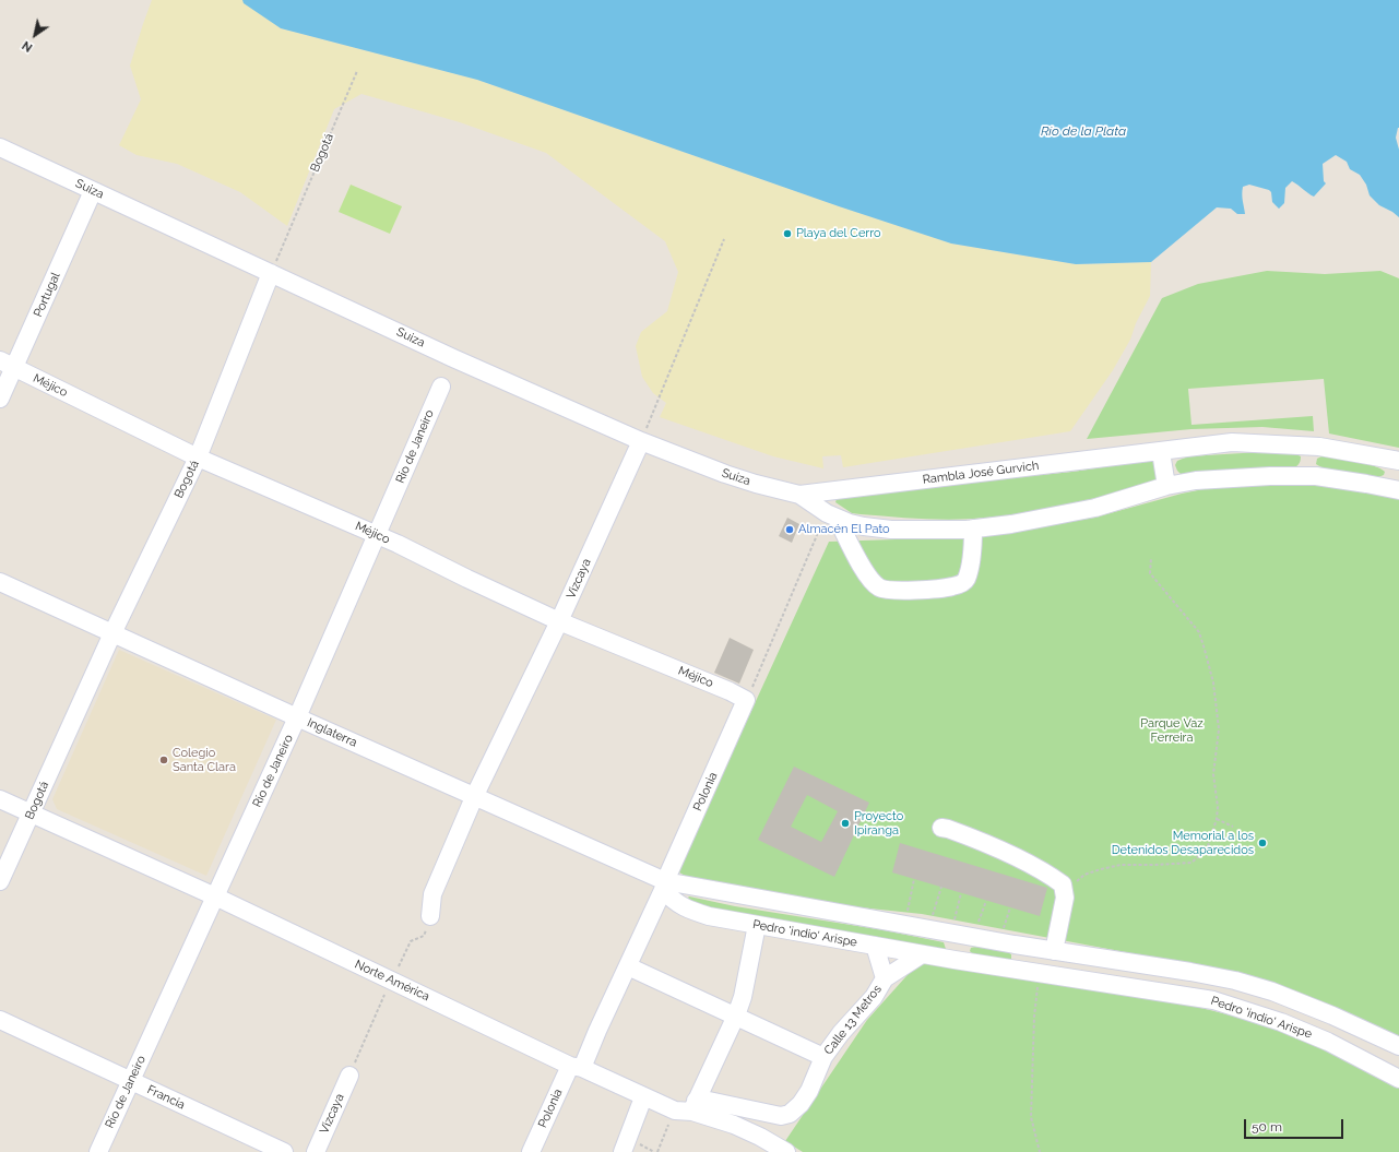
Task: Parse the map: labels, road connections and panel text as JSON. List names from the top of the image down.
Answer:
{
  "streets": {
    "street": [
      "Bogotá",
      "Suiza",
      "Portugal",
      "Méjico",
      "Río de Janeiro",
      "Rambla José Gurvich",
      "Vizcaya",
      "Inglaterra",
      "Polonia",
      "Pedro 'indio' Arispe",
      "Norte América",
      "Calle 13 Metros",
      "Francia"
    ]
  },
  "crossings": [
    ["Bogotá", "Suiza"],
    ["Bogotá", "Méjico"],
    ["Bogotá", "Inglaterra"],
    ["Bogotá", "Norte América"],
    ["Suiza", "Portugal"],
    ["Suiza", "Rambla José Gurvich"],
    ["Suiza", "Vizcaya"],
    ["Portugal", "Méjico"],
    ["Méjico", "Río de Janeiro"],
    ["Méjico", "Vizcaya"],
    ["Méjico", "Polonia"],
    ["Río de Janeiro", "Inglaterra"],
    ["Río de Janeiro", "Norte América"],
    ["Río de Janeiro", "Francia"],
    ["Vizcaya", "Inglaterra"],
    ["Inglaterra", "Polonia"],
    ["Inglaterra", "Pedro 'indio' Arispe"],
    ["Polonia", "Pedro 'indio' Arispe"],
    ["Polonia", "Norte América"],
    ["Pedro 'indio' Arispe", "Calle 13 Metros"],
    ["Norte América", "Calle 13 Metros"]
  ],
  "water": ["Río de la Plata"],
  "parks": ["Parque Vaz Ferreira"],
  "places": [
    "Playa del Cerro",
    "Almacén El Pato",
    "Colegio Santa Clara",
    "Proyecto Ipiranga",
    "Memorial a los Detenidos Desaparecidos"
  ],
  "scale_bar": "50 m",
  "north": "bottom left"
}
